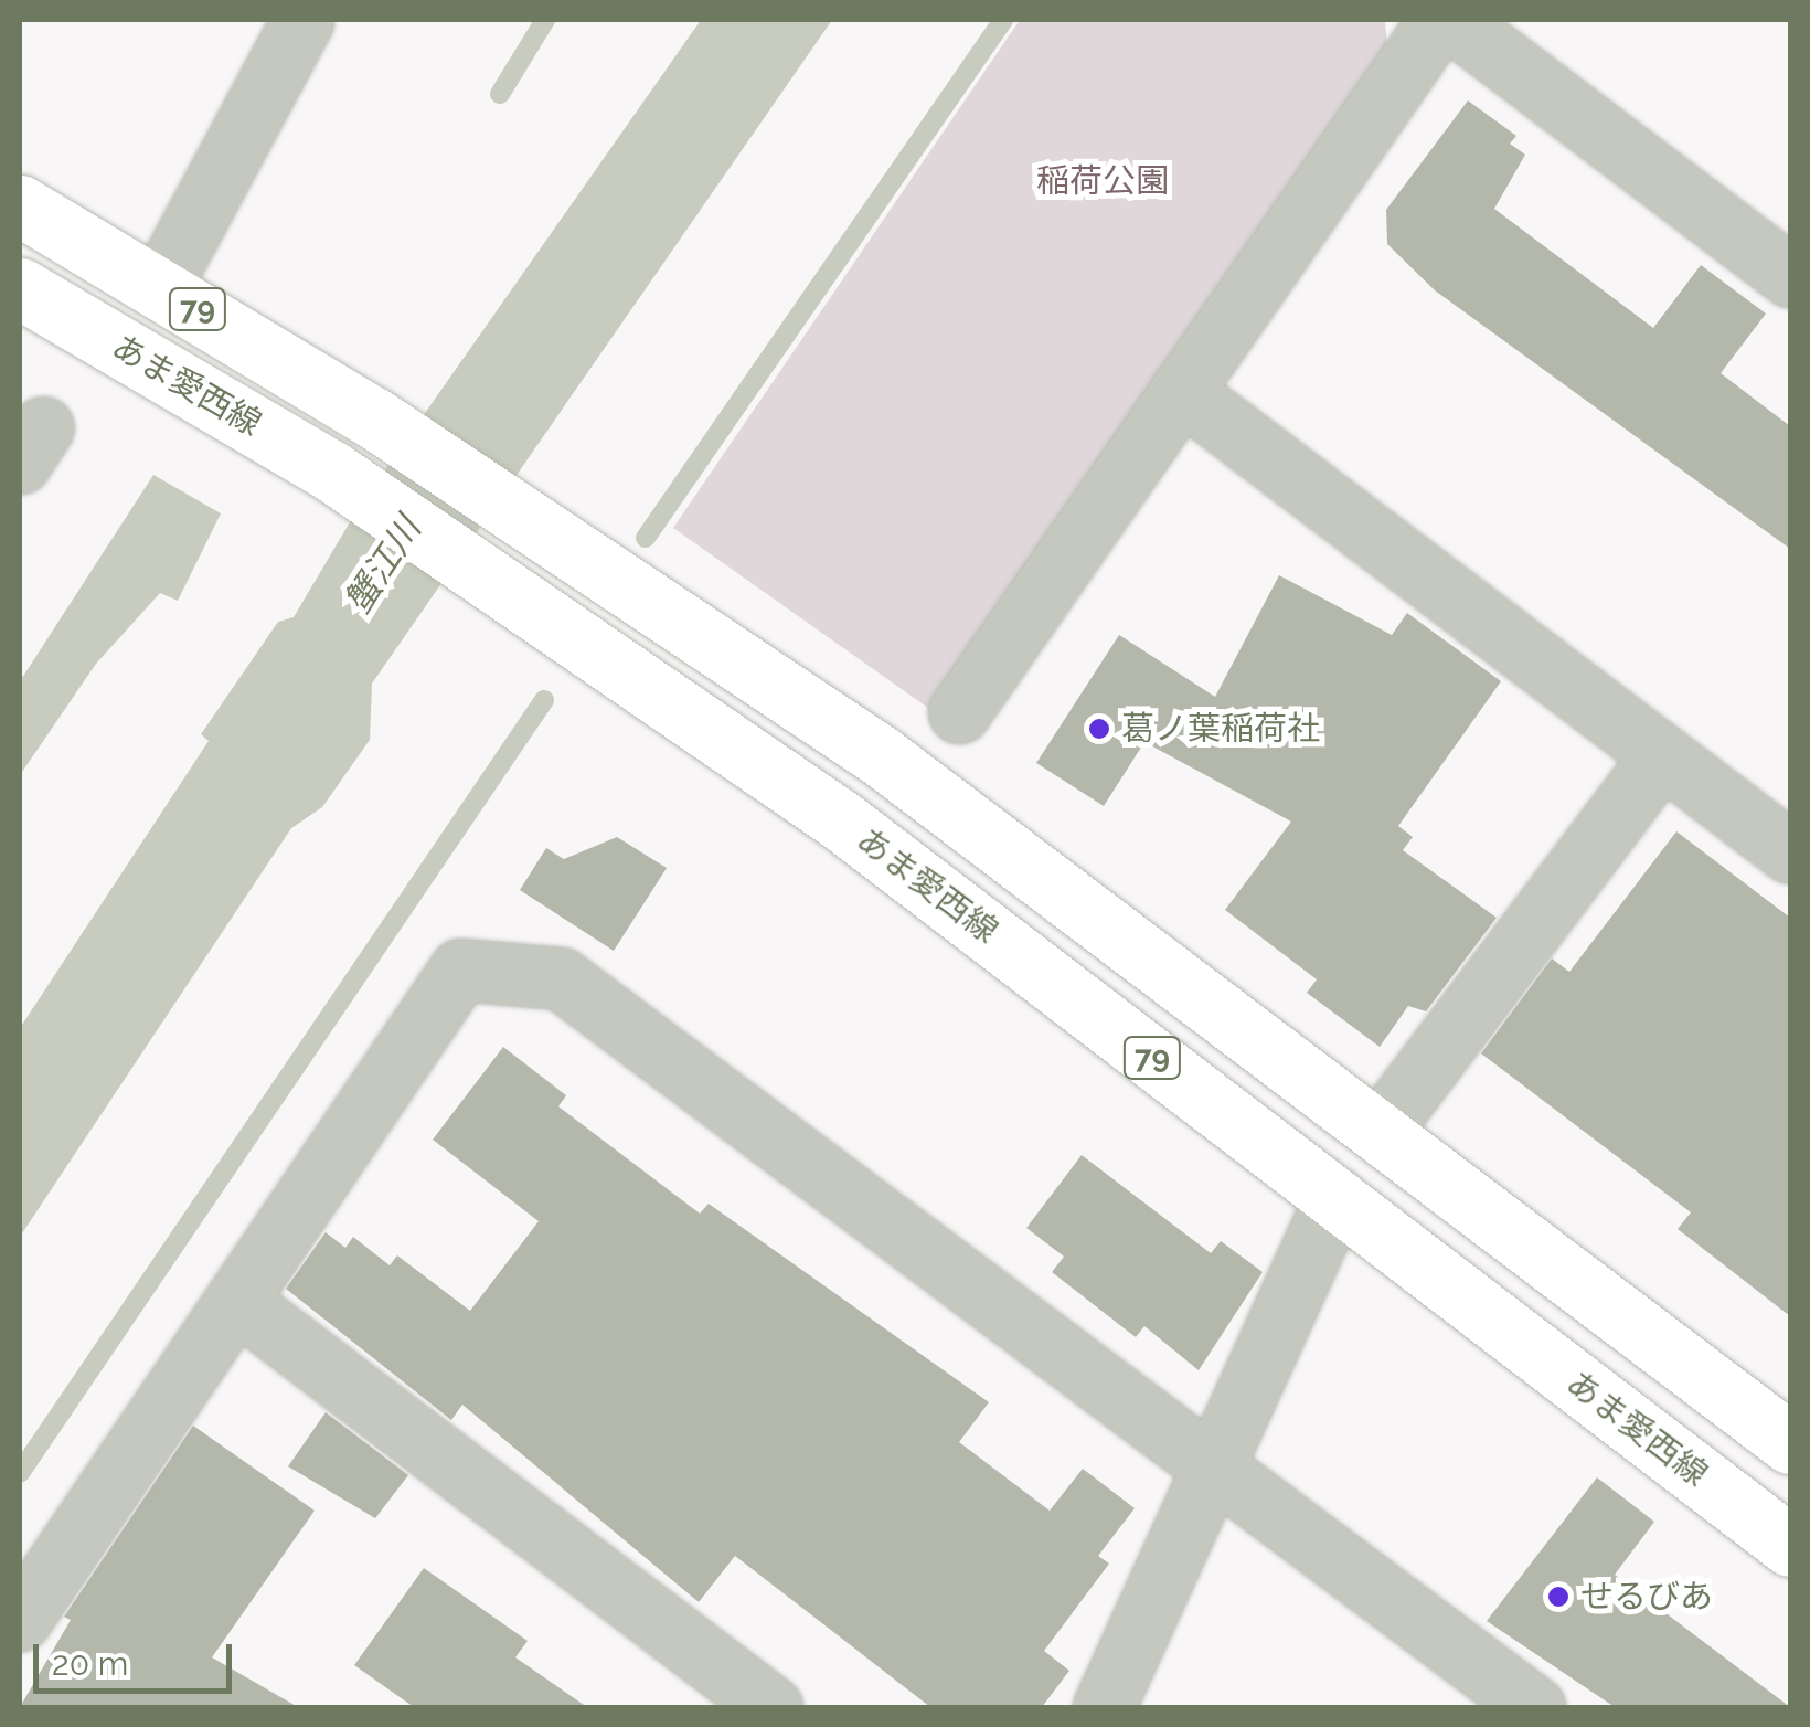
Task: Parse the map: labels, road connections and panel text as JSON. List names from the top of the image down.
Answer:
{
  "streets": {
    "main road": ["79", "あま愛西線"]
  },
  "water": ["蟹江川"],
  "parks": ["稲荷公園"],
  "places": ["葛ノ葉稲荷社", "せるびあ"],
  "scale_bar": "20 m"
}
